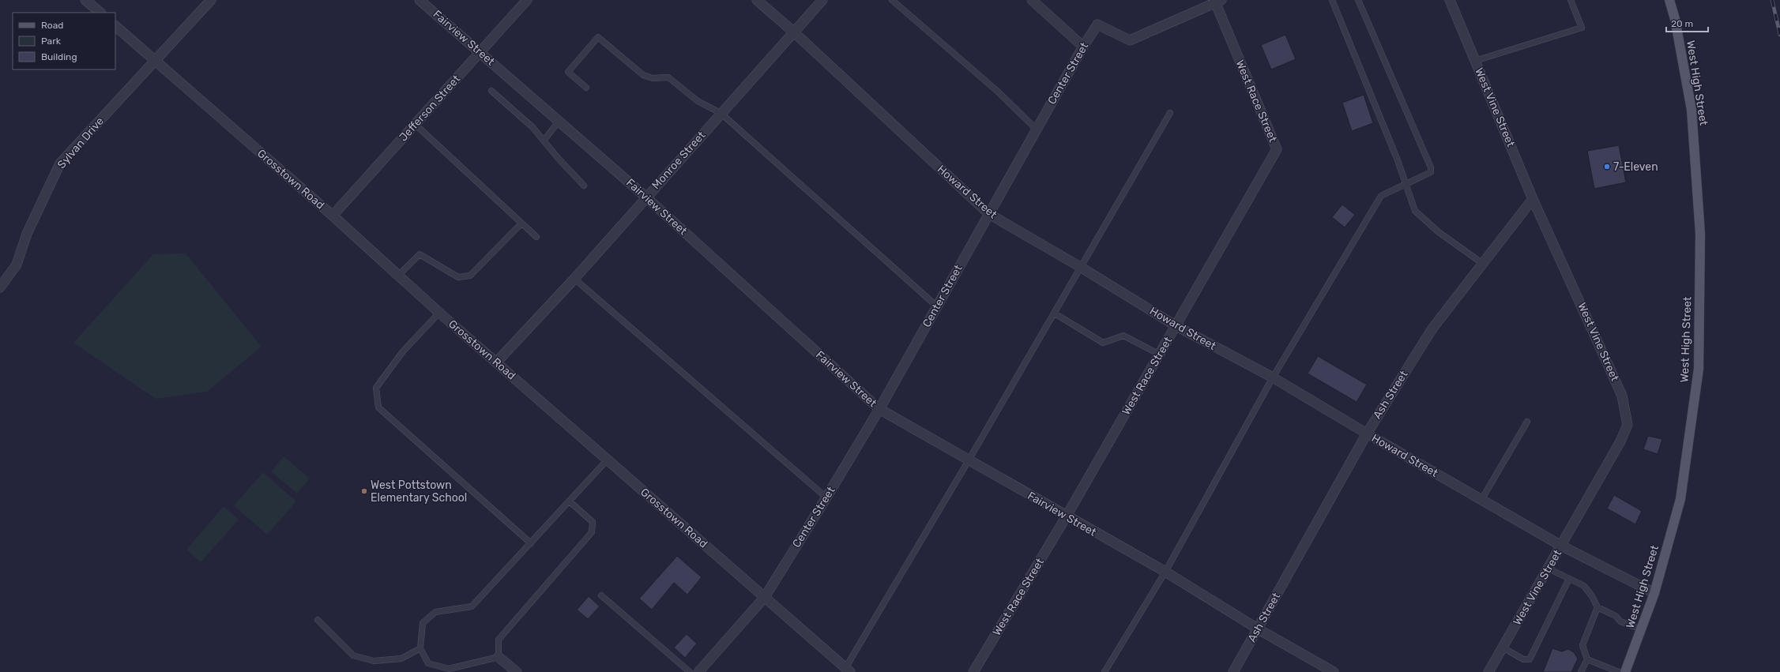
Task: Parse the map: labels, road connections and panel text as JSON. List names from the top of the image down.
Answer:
{
  "streets": {
    "main road": ["West High Street"],
    "street": [
      "Fairview Street",
      "Center Street",
      "West Race Street",
      "West Vine Street",
      "Jefferson Street",
      "Sylvan Drive",
      "Monroe Street",
      "Grosstown Road",
      "Howard Street",
      "Ash Street"
    ]
  },
  "crossings": [
    ["Fairview Street", "Center Street"],
    ["Fairview Street", "West Race Street"],
    ["Fairview Street", "Jefferson Street"],
    ["Fairview Street", "Monroe Street"],
    ["Fairview Street", "Ash Street"],
    ["Center Street", "West Race Street"],
    ["Center Street", "Grosstown Road"],
    ["Center Street", "Howard Street"],
    ["West High Street", "Howard Street"],
    ["West Race Street", "Howard Street"],
    ["West Vine Street", "Howard Street"],
    ["West Vine Street", "Ash Street"],
    ["Jefferson Street", "Grosstown Road"],
    ["Sylvan Drive", "Grosstown Road"],
    ["Monroe Street", "Grosstown Road"],
    ["Monroe Street", "Howard Street"],
    ["Howard Street", "Ash Street"]
  ],
  "places": ["7-Eleven", "West Pottstown Elementary School"],
  "legend": ["Road", "Park", "Building"],
  "scale_bar": "20 m"
}
